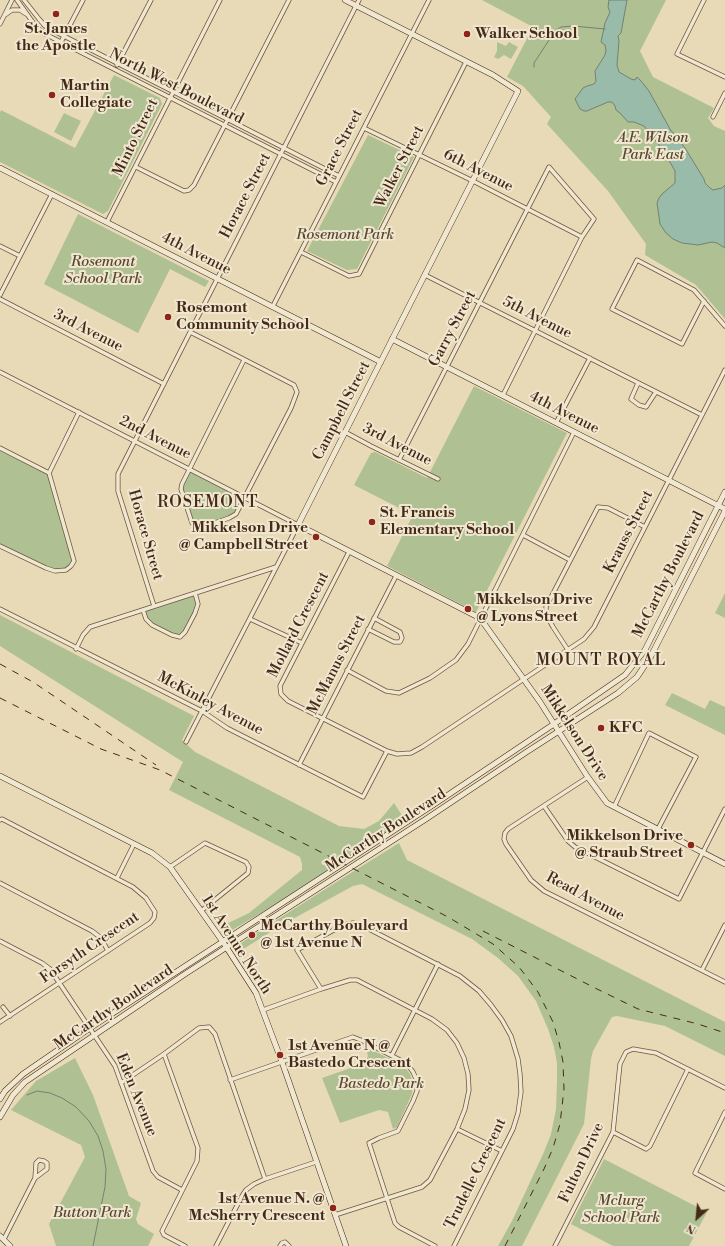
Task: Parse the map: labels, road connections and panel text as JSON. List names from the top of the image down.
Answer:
{
  "streets": {
    "street": [
      "North West Boulevard",
      "Minto Street",
      "Grace Street",
      "Walker Street",
      "6th Avenue",
      "Horace Street",
      "4th Avenue",
      "5th Avenue",
      "Garry Street",
      "3rd Avenue",
      "Campbell Street",
      "2nd Avenue",
      "Krauss Street",
      "McCarthy Boulevard",
      "Mollard Crescent",
      "McManus Street",
      "McKinley Avenue",
      "Mikkelson Drive",
      "Read Avenue",
      "1st Avenue North",
      "Forsyth Crescent",
      "Eden Avenue",
      "Fulton Drive",
      "Trudelle Crescent"
    ]
  },
  "crossings": [
    ["North West Boulevard", "Minto Street"],
    ["North West Boulevard", "Grace Street"],
    ["North West Boulevard", "Horace Street"],
    ["Minto Street", "4th Avenue"],
    ["Grace Street", "Walker Street"],
    ["Grace Street", "6th Avenue"],
    ["Grace Street", "4th Avenue"],
    ["Walker Street", "6th Avenue"],
    ["Walker Street", "Campbell Street"],
    ["6th Avenue", "Garry Street"],
    ["6th Avenue", "Campbell Street"],
    ["Horace Street", "4th Avenue"],
    ["Horace Street", "3rd Avenue"],
    ["Horace Street", "2nd Avenue"],
    ["4th Avenue", "Garry Street"],
    ["4th Avenue", "Campbell Street"],
    ["4th Avenue", "Krauss Street"],
    ["4th Avenue", "McCarthy Boulevard"],
    ["5th Avenue", "Garry Street"],
    ["5th Avenue", "Campbell Street"],
    ["5th Avenue", "Krauss Street"],
    ["Garry Street", "3rd Avenue"],
    ["3rd Avenue", "Campbell Street"],
    ["Campbell Street", "2nd Avenue"],
    ["Campbell Street", "McKinley Avenue"],
    ["Campbell Street", "Mikkelson Drive"],
    ["2nd Avenue", "Mikkelson Drive"],
    ["Krauss Street", "Mollard Crescent"],
    ["Krauss Street", "Mikkelson Drive"],
    ["McCarthy Boulevard", "Mikkelson Drive"],
    ["McCarthy Boulevard", "1st Avenue North"],
    ["McCarthy Boulevard", "Eden Avenue"],
    ["Mollard Crescent", "McManus Street"],
    ["Mollard Crescent", "McKinley Avenue"],
    ["Mollard Crescent", "Mikkelson Drive"],
    ["McManus Street", "McKinley Avenue"],
    ["McManus Street", "Mikkelson Drive"],
    ["Mikkelson Drive", "Read Avenue"],
    ["Forsyth Crescent", "Eden Avenue"]
  ],
  "districts": ["ROSEMONT", "MOUNT ROYAL"],
  "parks": [
    "A.E. Wilson Park East",
    "Rosemont Park",
    "Rosemont School Park",
    "Bastedo Park",
    "Mclurg School Park",
    "Button Park"
  ],
  "places": [
    "St. James the Apostle",
    "Walker School",
    "Martin Collegiate",
    "Rosemont Community School",
    "St. Francis Elementary School",
    "Mikkelson Drive @ Campbell Street",
    "Mikkelson Drive @ Lyons Street",
    "KFC",
    "Mikkelson Drive @ Straub Street",
    "McCarthy Boulevard @ 1st Avenue N",
    "1st Avenue N @ Bastedo Crescent",
    "1st Avenue N. @ McSherry Crescent"
  ],
  "north": "bottom left"
}
